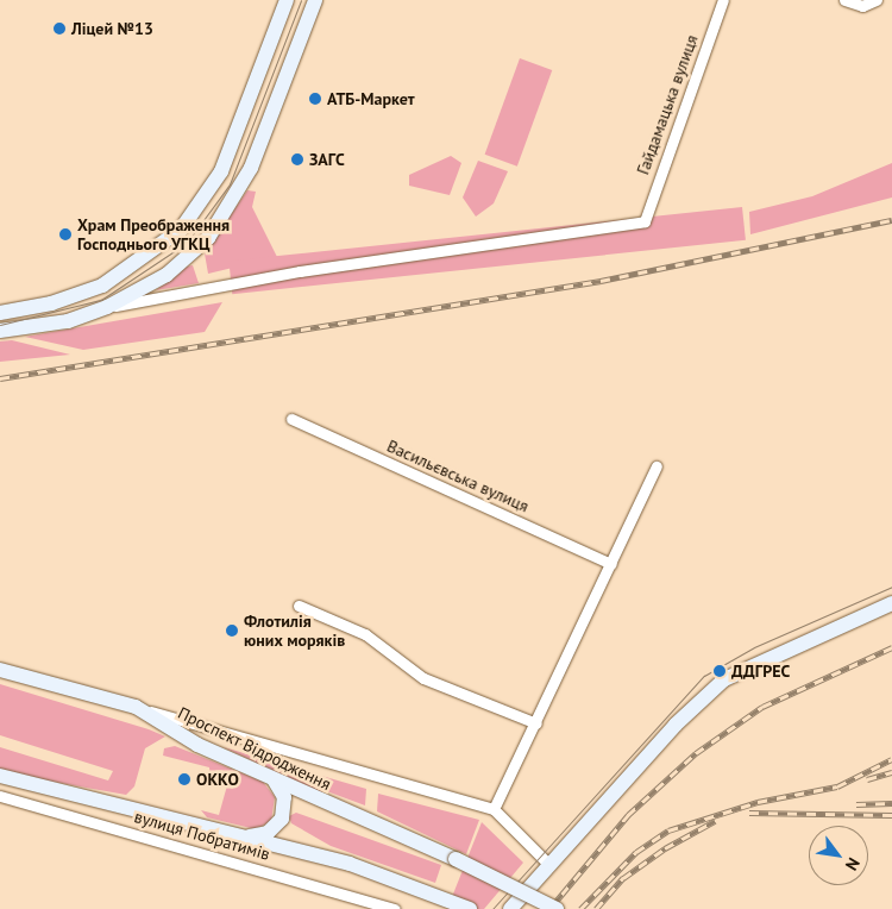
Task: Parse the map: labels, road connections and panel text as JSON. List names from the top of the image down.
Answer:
{
  "streets": {
    "main road": ["Проспект Відродження"],
    "street": ["Гайдамацька вулиця", "Васильєвська вулиця", "вулиця Побратимів"]
  },
  "places": [
    "Ліцей №13",
    "АТБ-Маркет",
    "ЗАГС",
    "Храм Преображення Господнього УГКЦ",
    "Флотилія юних моряків",
    "ДДГРЕС",
    "ОККО"
  ],
  "north": "bottom right"
}
